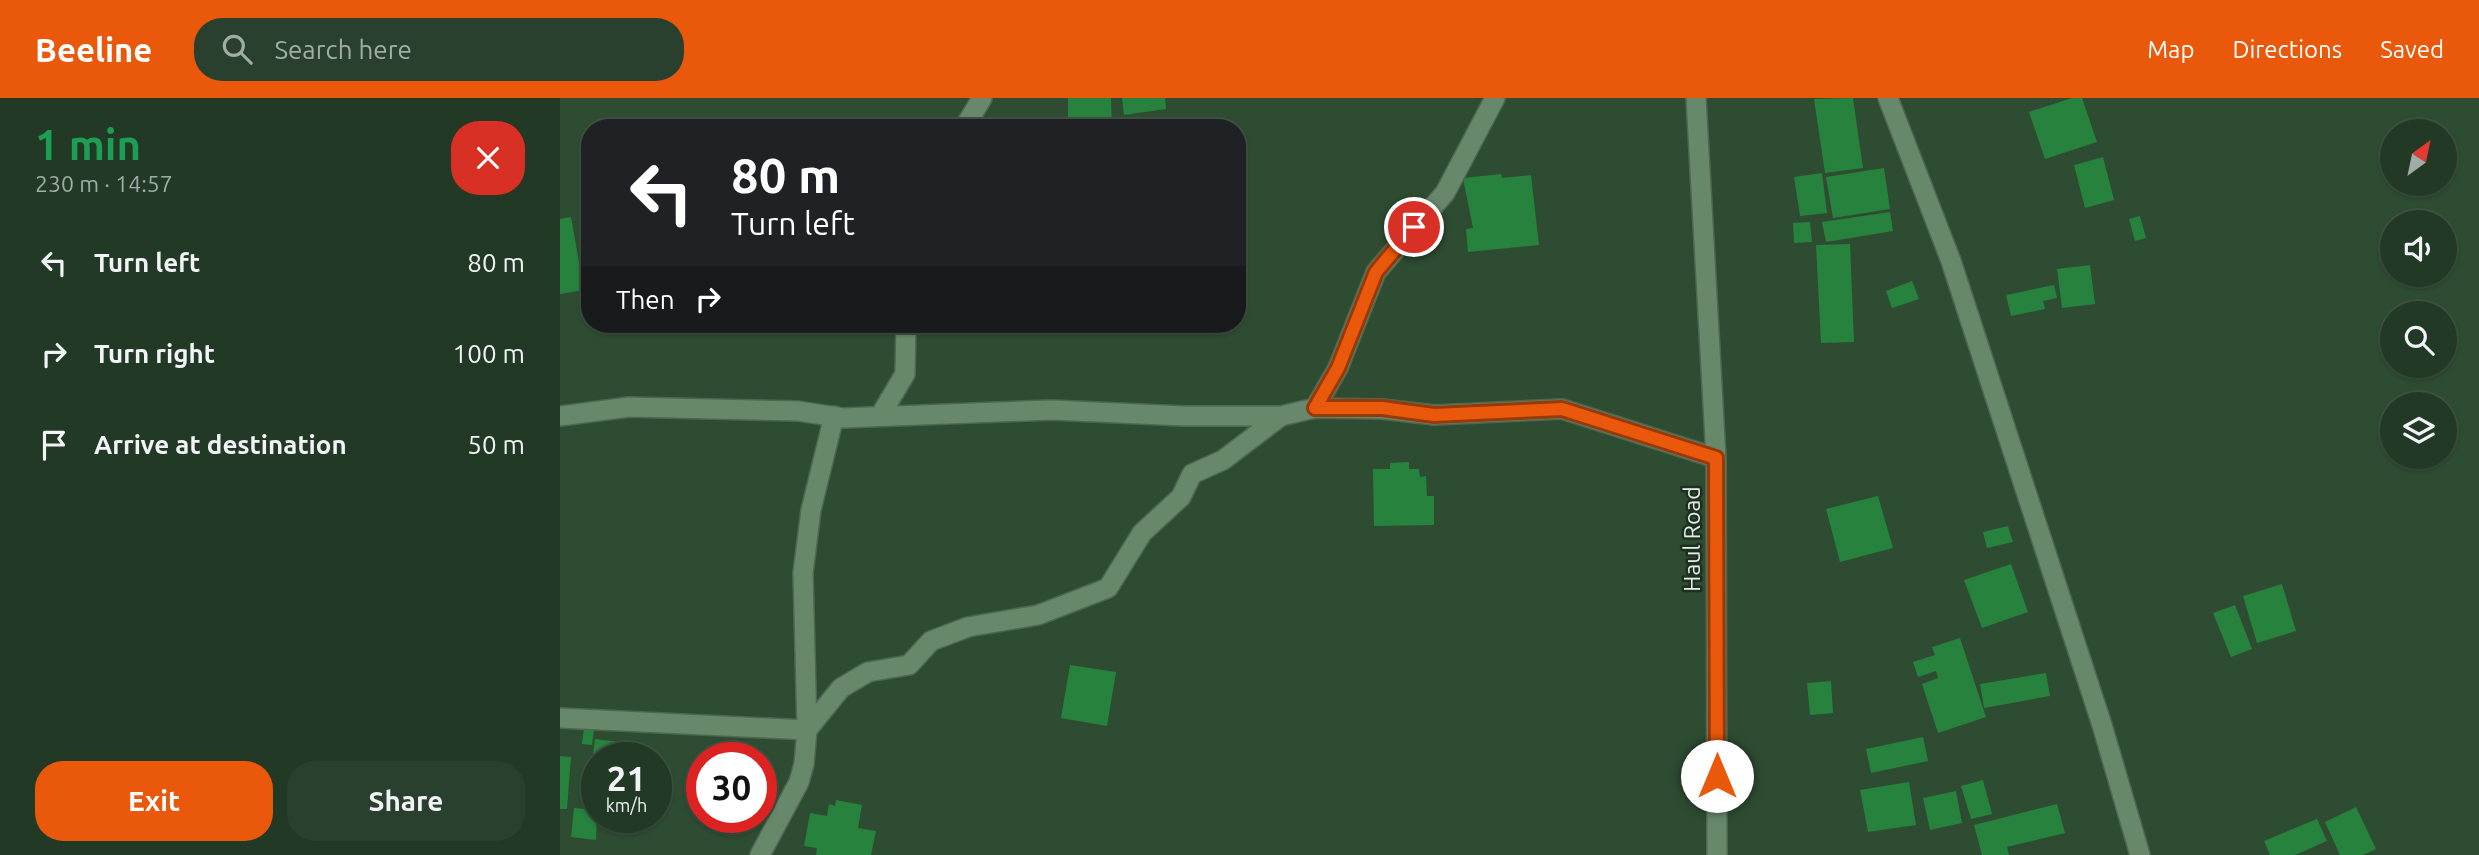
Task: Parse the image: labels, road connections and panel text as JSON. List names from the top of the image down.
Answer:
{
  "streets": {
    "street": ["Haul Road"]
  },
  "north": "top right",
  "page": {
    "header": "Beeline",
    "search": "Search here",
    "nav": ["Map", "Directions", "Saved"],
    "heading": ["1 min", "230 m · 14:57"],
    "turn": ["80 m", "Turn left"],
    "list": [
      {
        "name": "Turn left",
        "value": "80 m"
      },
      {
        "name": "Turn right",
        "value": "100 m"
      },
      {
        "name": "Arrive at destination",
        "value": "50 m"
      }
    ],
    "then": "Then",
    "speed": "21 km/h",
    "limit": "30",
    "buttons": ["Exit", "Share"]
  }
}
